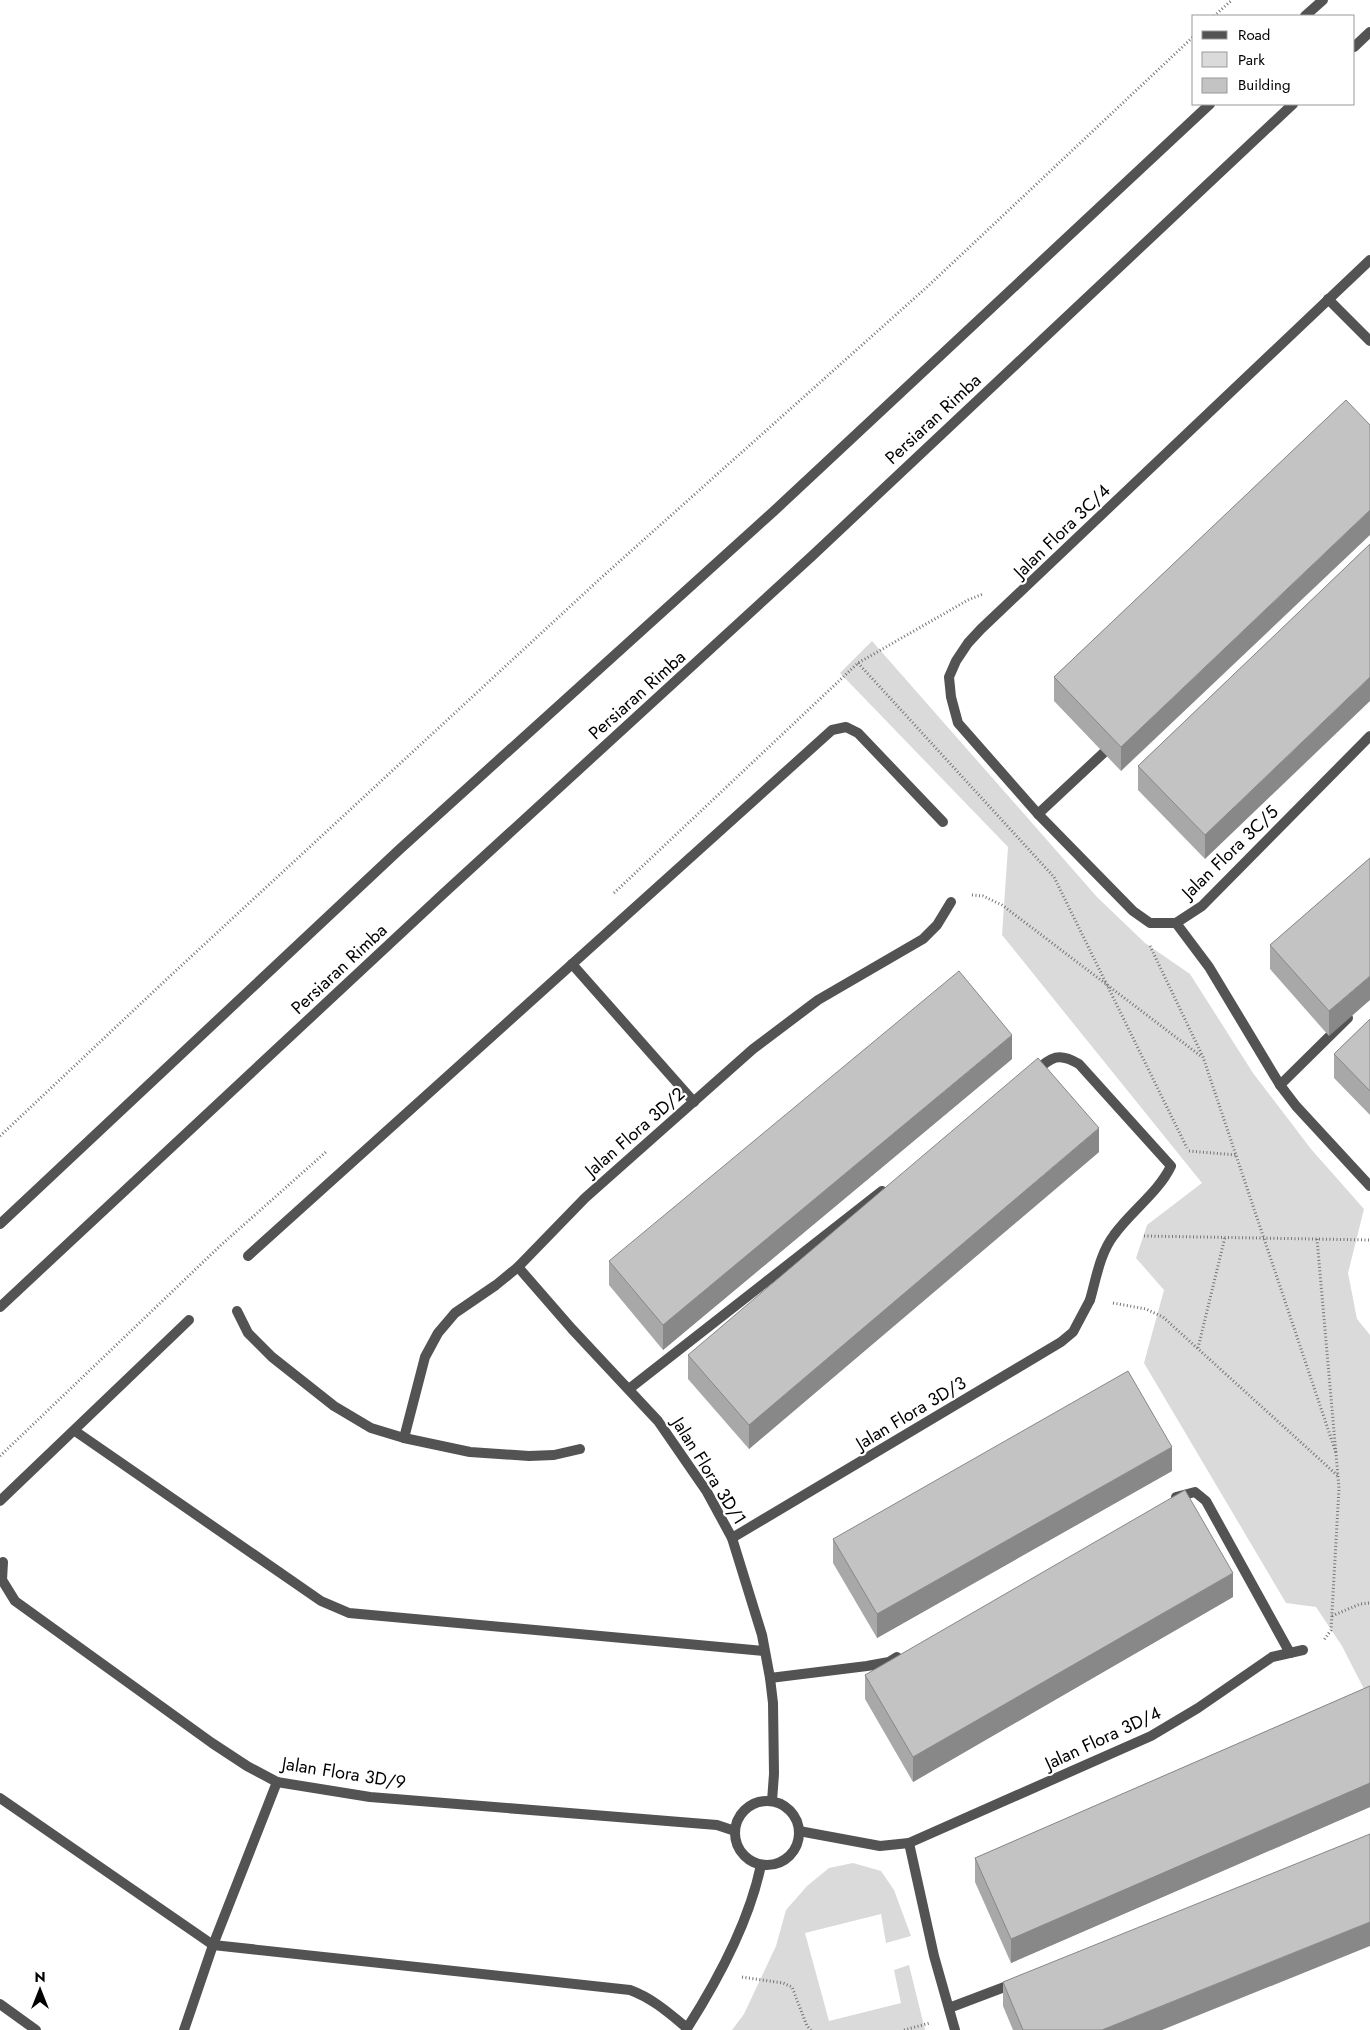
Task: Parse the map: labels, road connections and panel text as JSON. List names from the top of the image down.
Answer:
{
  "streets": {
    "street": [
      "Persiaran Rimba",
      "Jalan Flora 3C/4",
      "Jalan Flora 3C/5",
      "Jalan Flora 3D/2",
      "Jalan Flora 3D/3",
      "Jalan Flora 3D/1",
      "Jalan Flora 3D/4",
      "Jalan Flora 3D/9"
    ]
  },
  "crossings": [
    ["Jalan Flora 3C/4", "Jalan Flora 3C/5"],
    ["Jalan Flora 3D/2", "Jalan Flora 3D/1"],
    ["Jalan Flora 3D/3", "Jalan Flora 3D/1"],
    ["Jalan Flora 3D/1", "Jalan Flora 3D/9"]
  ],
  "legend": ["Road", "Park", "Building"],
  "north": "top"
}
